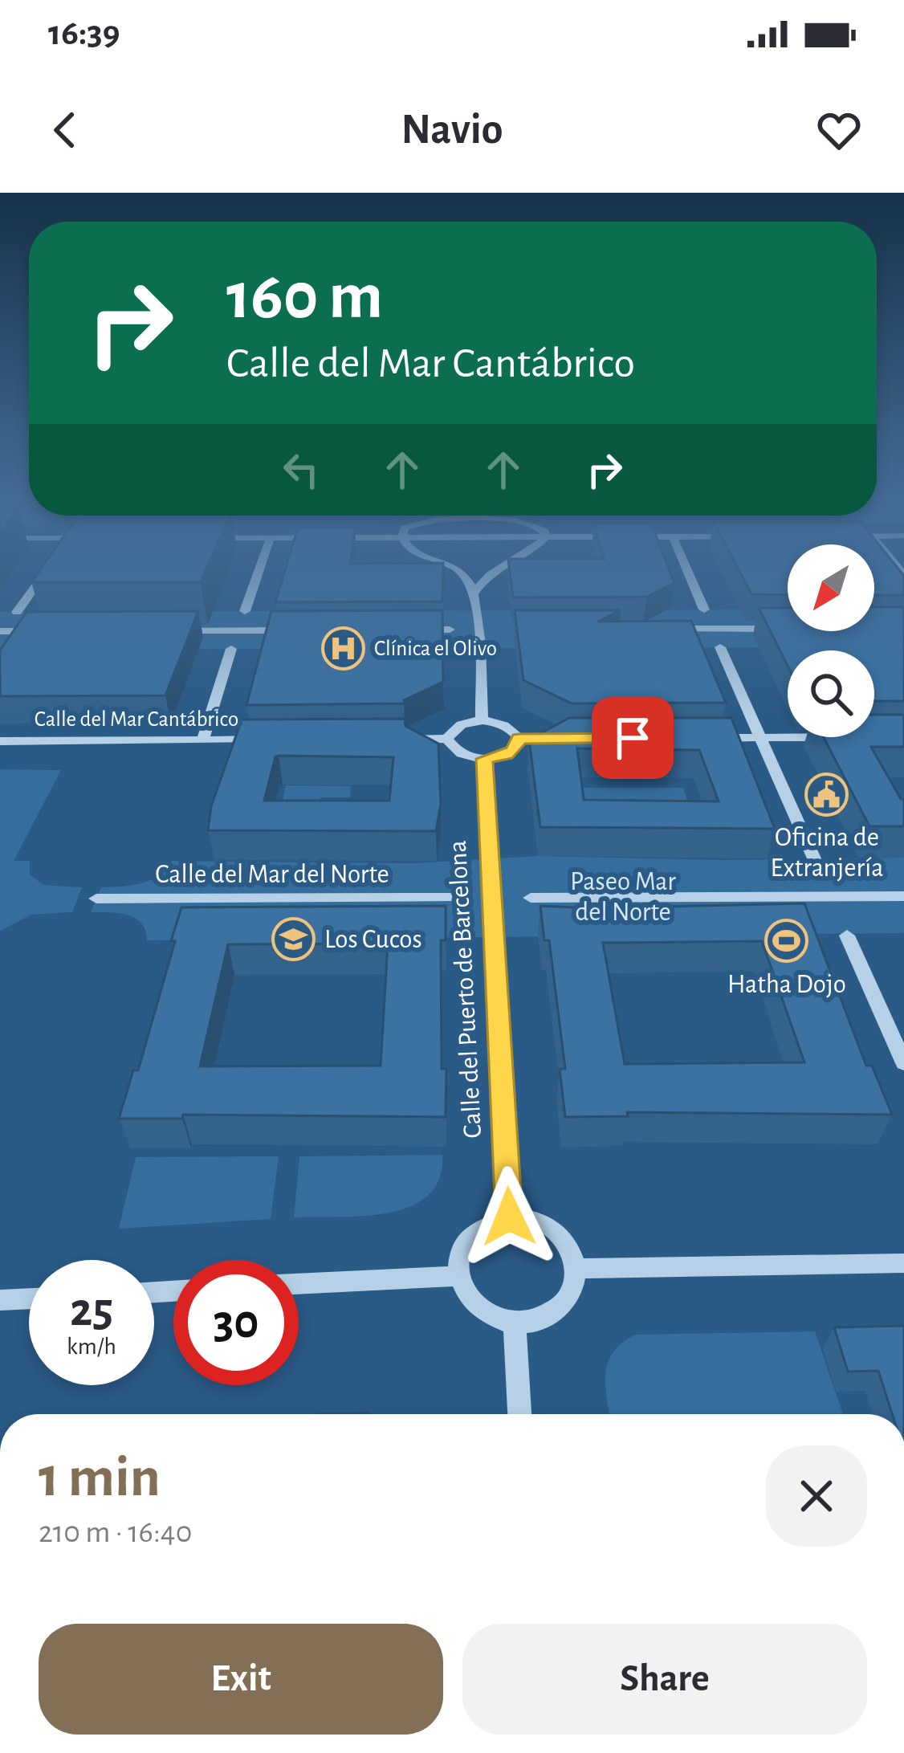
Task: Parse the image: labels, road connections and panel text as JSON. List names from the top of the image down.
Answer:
{
  "streets": {
    "street": ["Calle del Mar Cantábrico", "Calle del Mar del Norte", "Calle del Puerto de Barcelona"]
  },
  "parks": ["Paseo Mar del Norte"],
  "places": {
    "hospital": ["Clínica el Olivo"],
    "public building": ["Oficina de Extranjería"],
    "school or university": ["Los Cucos"],
    "sports": ["Hatha Dojo"]
  },
  "north": "bottom left",
  "page": {
    "status": "16:39",
    "header": "Navio",
    "turn": ["160 m", "Calle del Mar Cantábrico"],
    "speed": "25 km/h",
    "limit": "30",
    "heading": ["1 min", "210 m · 16:40"],
    "buttons": ["Exit", "Share"]
  }
}
